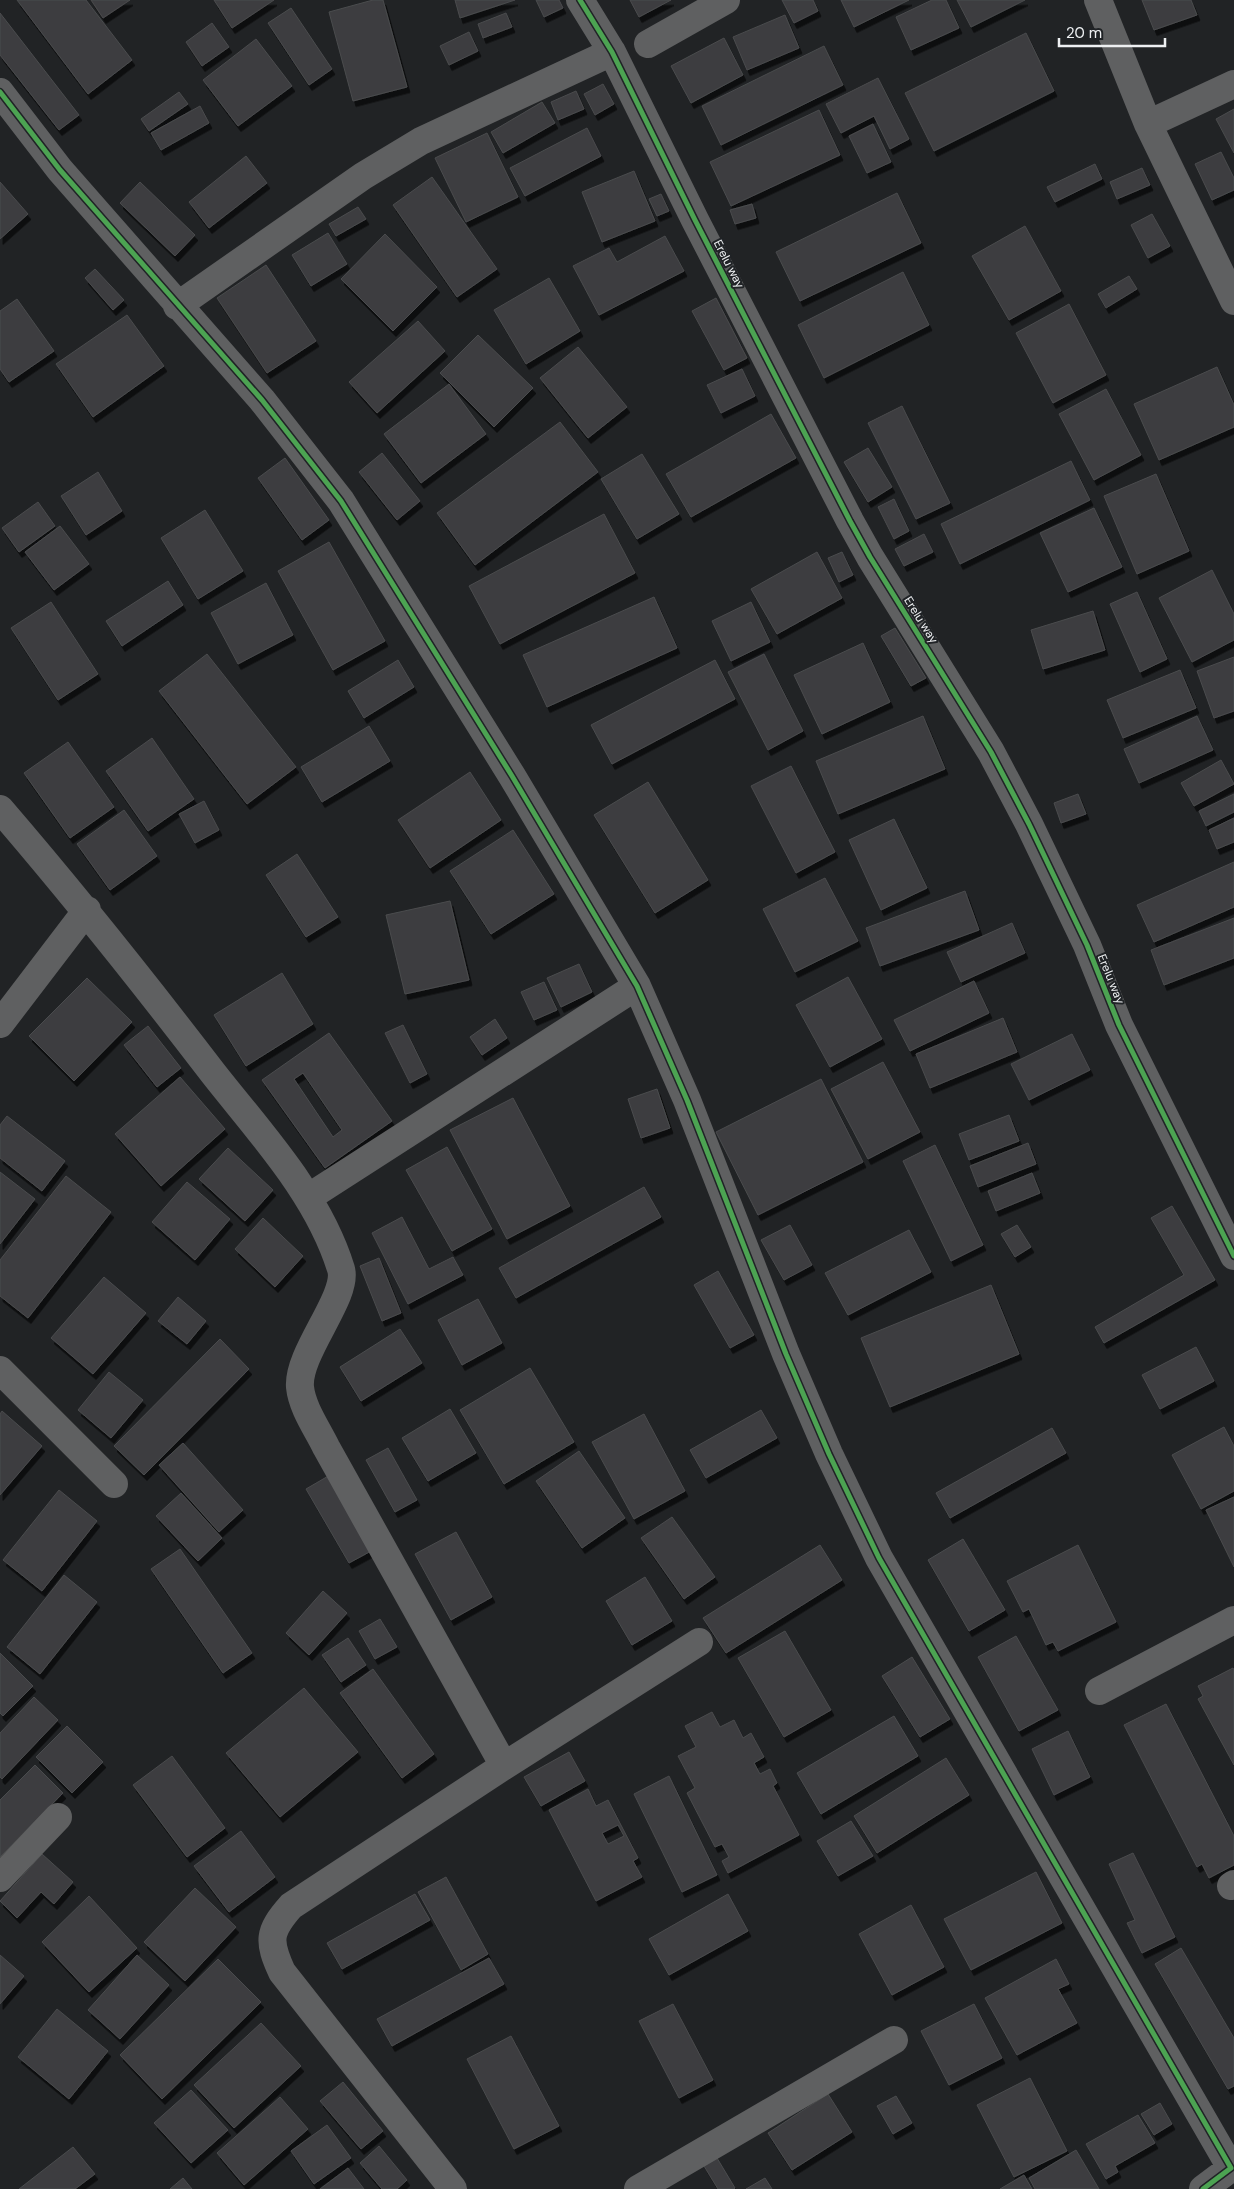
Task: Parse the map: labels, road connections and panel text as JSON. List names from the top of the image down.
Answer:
{
  "streets": {
    "street": ["Erelu way"]
  },
  "scale_bar": "20 m"
}
